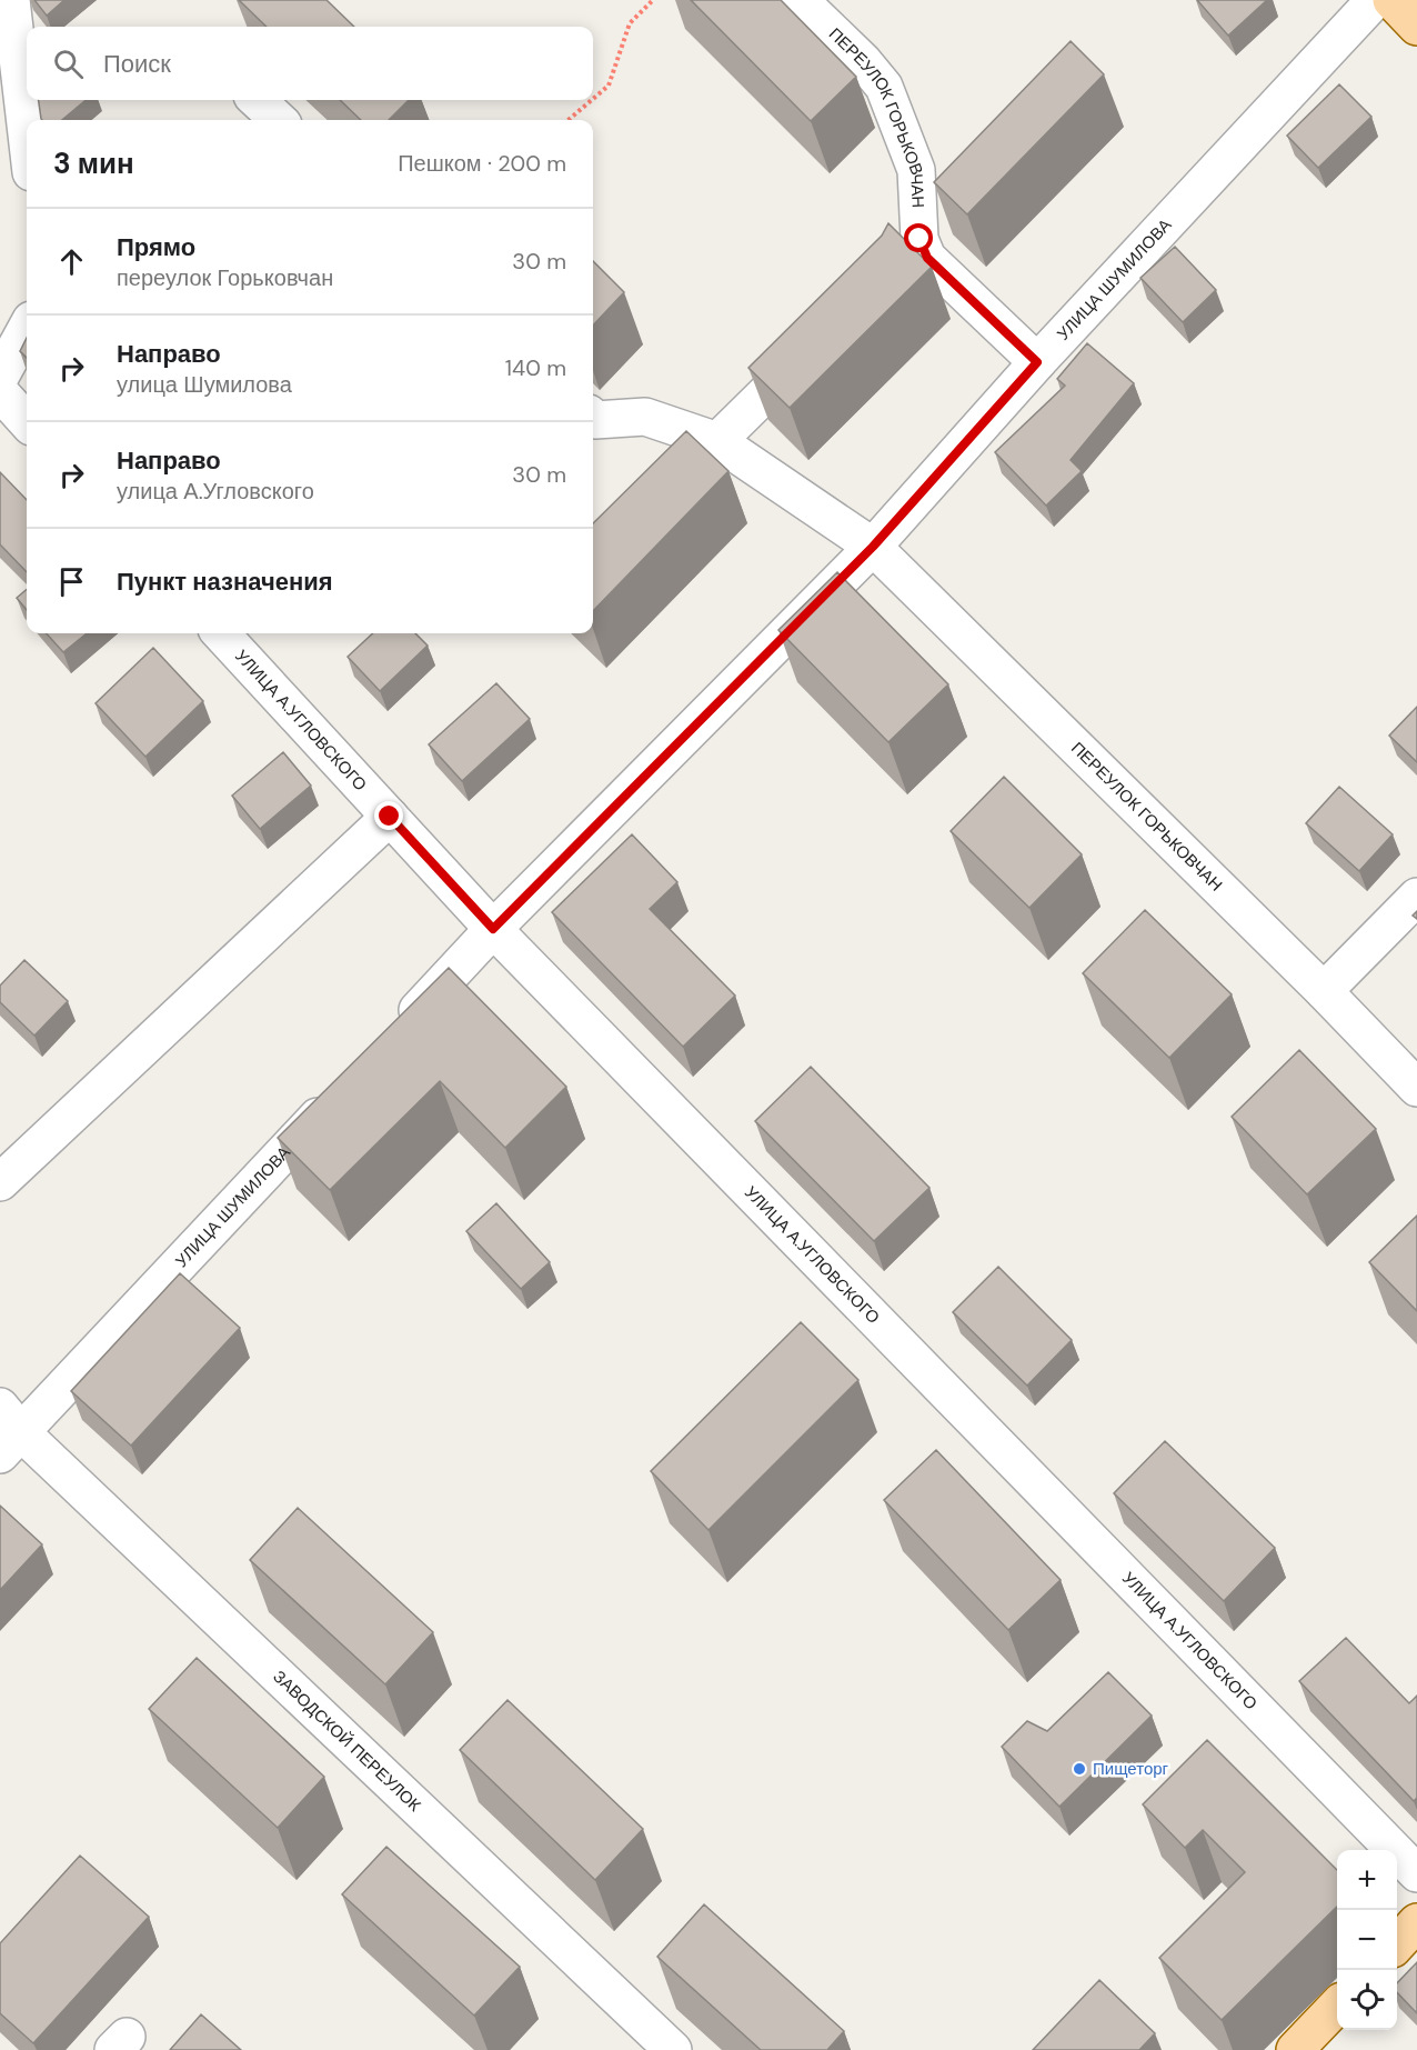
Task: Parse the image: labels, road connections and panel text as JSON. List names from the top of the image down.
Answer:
{
  "streets": {
    "street": [
      "ПЕРЕУЛОК ГОРЬКОВЧАН",
      "УЛИЦА ШУМИЛОВА",
      "УЛИЦА А.УГЛОВСКОГО",
      "ЗАВОДСКОЙ ПЕРЕУЛОК"
    ]
  },
  "crossings": [
    ["ПЕРЕУЛОК ГОРЬКОВЧАН", "УЛИЦА ШУМИЛОВА"],
    ["УЛИЦА ШУМИЛОВА", "УЛИЦА А.УГЛОВСКОГО"],
    ["УЛИЦА ШУМИЛОВА", "ЗАВОДСКОЙ ПЕРЕУЛОК"]
  ],
  "places": ["Пищеторг"],
  "page": {
    "search": "Поиск",
    "heading": ["3 мин", "Пешком · 200 m"],
    "list": [
      ["Прямо", "переулок Горьковчан", "30 m"],
      ["Направо", "улица Шумилова", "140 m"],
      ["Направо", "улица А.Угловского", "30 m"],
      "Пункт назначения"
    ],
    "map_buttons": ["+", "−"]
  }
}
